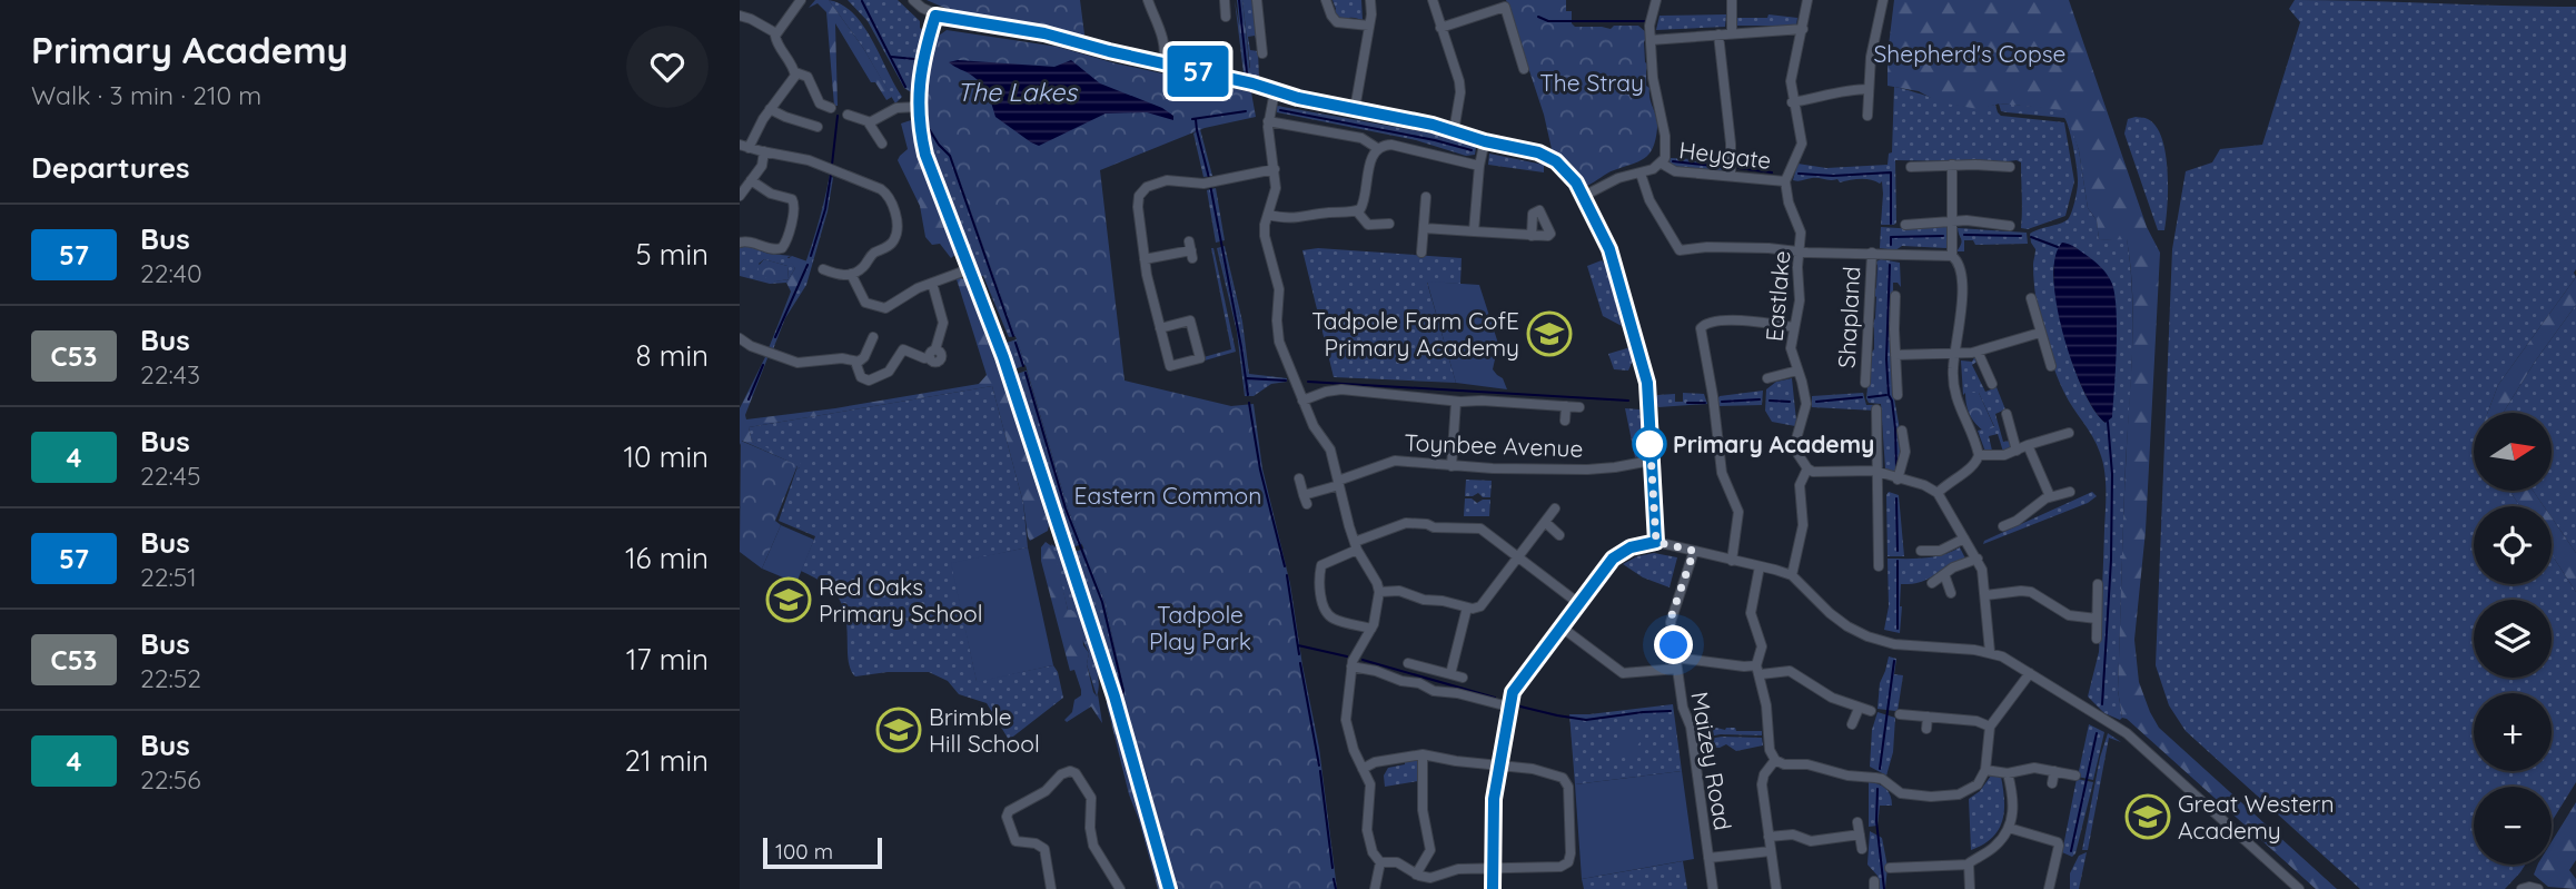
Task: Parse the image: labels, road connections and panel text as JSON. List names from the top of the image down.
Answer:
{
  "streets": {
    "street": [
      "Heygate",
      "Eastlake",
      "Shapland",
      "Toynbee Avenue",
      "Maizey Road"
    ]
  },
  "crossings": [
    ["Heygate", "Eastlake"]
  ],
  "water": ["The Lakes"],
  "parks": [
    "Shepherd's Copse",
    "The Stray",
    "Eastern Common",
    "Tadpole Play Park"
  ],
  "places": {
    "school or university": [
      "Tadpole Farm CofE Primary Academy",
      "Red Oaks Primary School",
      "Brimble Hill School",
      "Great Western Academy"
    ],
    "other": ["Primary Academy"]
  },
  "lines": ["bus line 57"],
  "scale_bar": "100 m",
  "north": "right",
  "page": {
    "heading": [
      ["Primary Academy", "Walk · 3 min · 210 m"],
      "Departures"
    ],
    "on_map": "57",
    "list": [
      {
        "mark": "57",
        "name": "Bus",
        "note": "22:40",
        "value": "5 min"
      },
      {
        "mark": "C53",
        "name": "Bus",
        "note": "22:43",
        "value": "8 min"
      },
      {
        "mark": "4",
        "name": "Bus",
        "note": "22:45",
        "value": "10 min"
      },
      {
        "mark": "57",
        "name": "Bus",
        "note": "22:51",
        "value": "16 min"
      },
      {
        "mark": "C53",
        "name": "Bus",
        "note": "22:52",
        "value": "17 min"
      },
      {
        "mark": "4",
        "name": "Bus",
        "note": "22:56",
        "value": "21 min"
      }
    ],
    "map_buttons": ["+", "−"],
    "scale": "100 m"
  }
}
